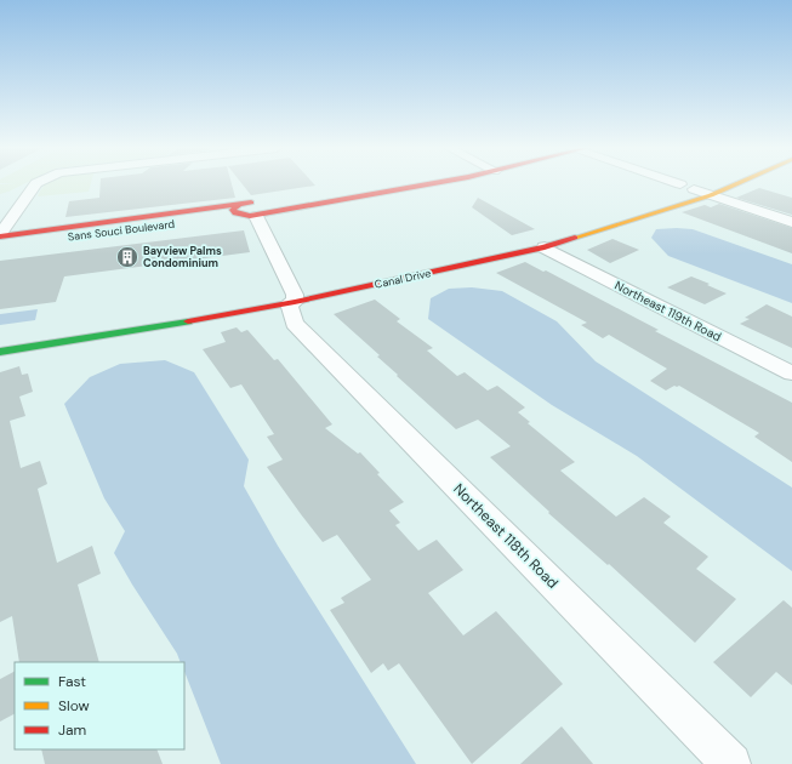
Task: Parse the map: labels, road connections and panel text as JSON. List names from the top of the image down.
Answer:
{
  "streets": {
    "street": [
      "Sans Souci Boulevard",
      "Canal Drive",
      "Northeast 119th Road",
      "Northeast 118th Road"
    ]
  },
  "crossings": [
    ["Sans Souci Boulevard", "Northeast 118th Road"],
    ["Canal Drive", "Northeast 119th Road"],
    ["Canal Drive", "Northeast 118th Road"]
  ],
  "places": {
    "building": ["Bayview Palms Condominium"]
  },
  "legend": ["Fast", "Slow", "Jam"]
}
